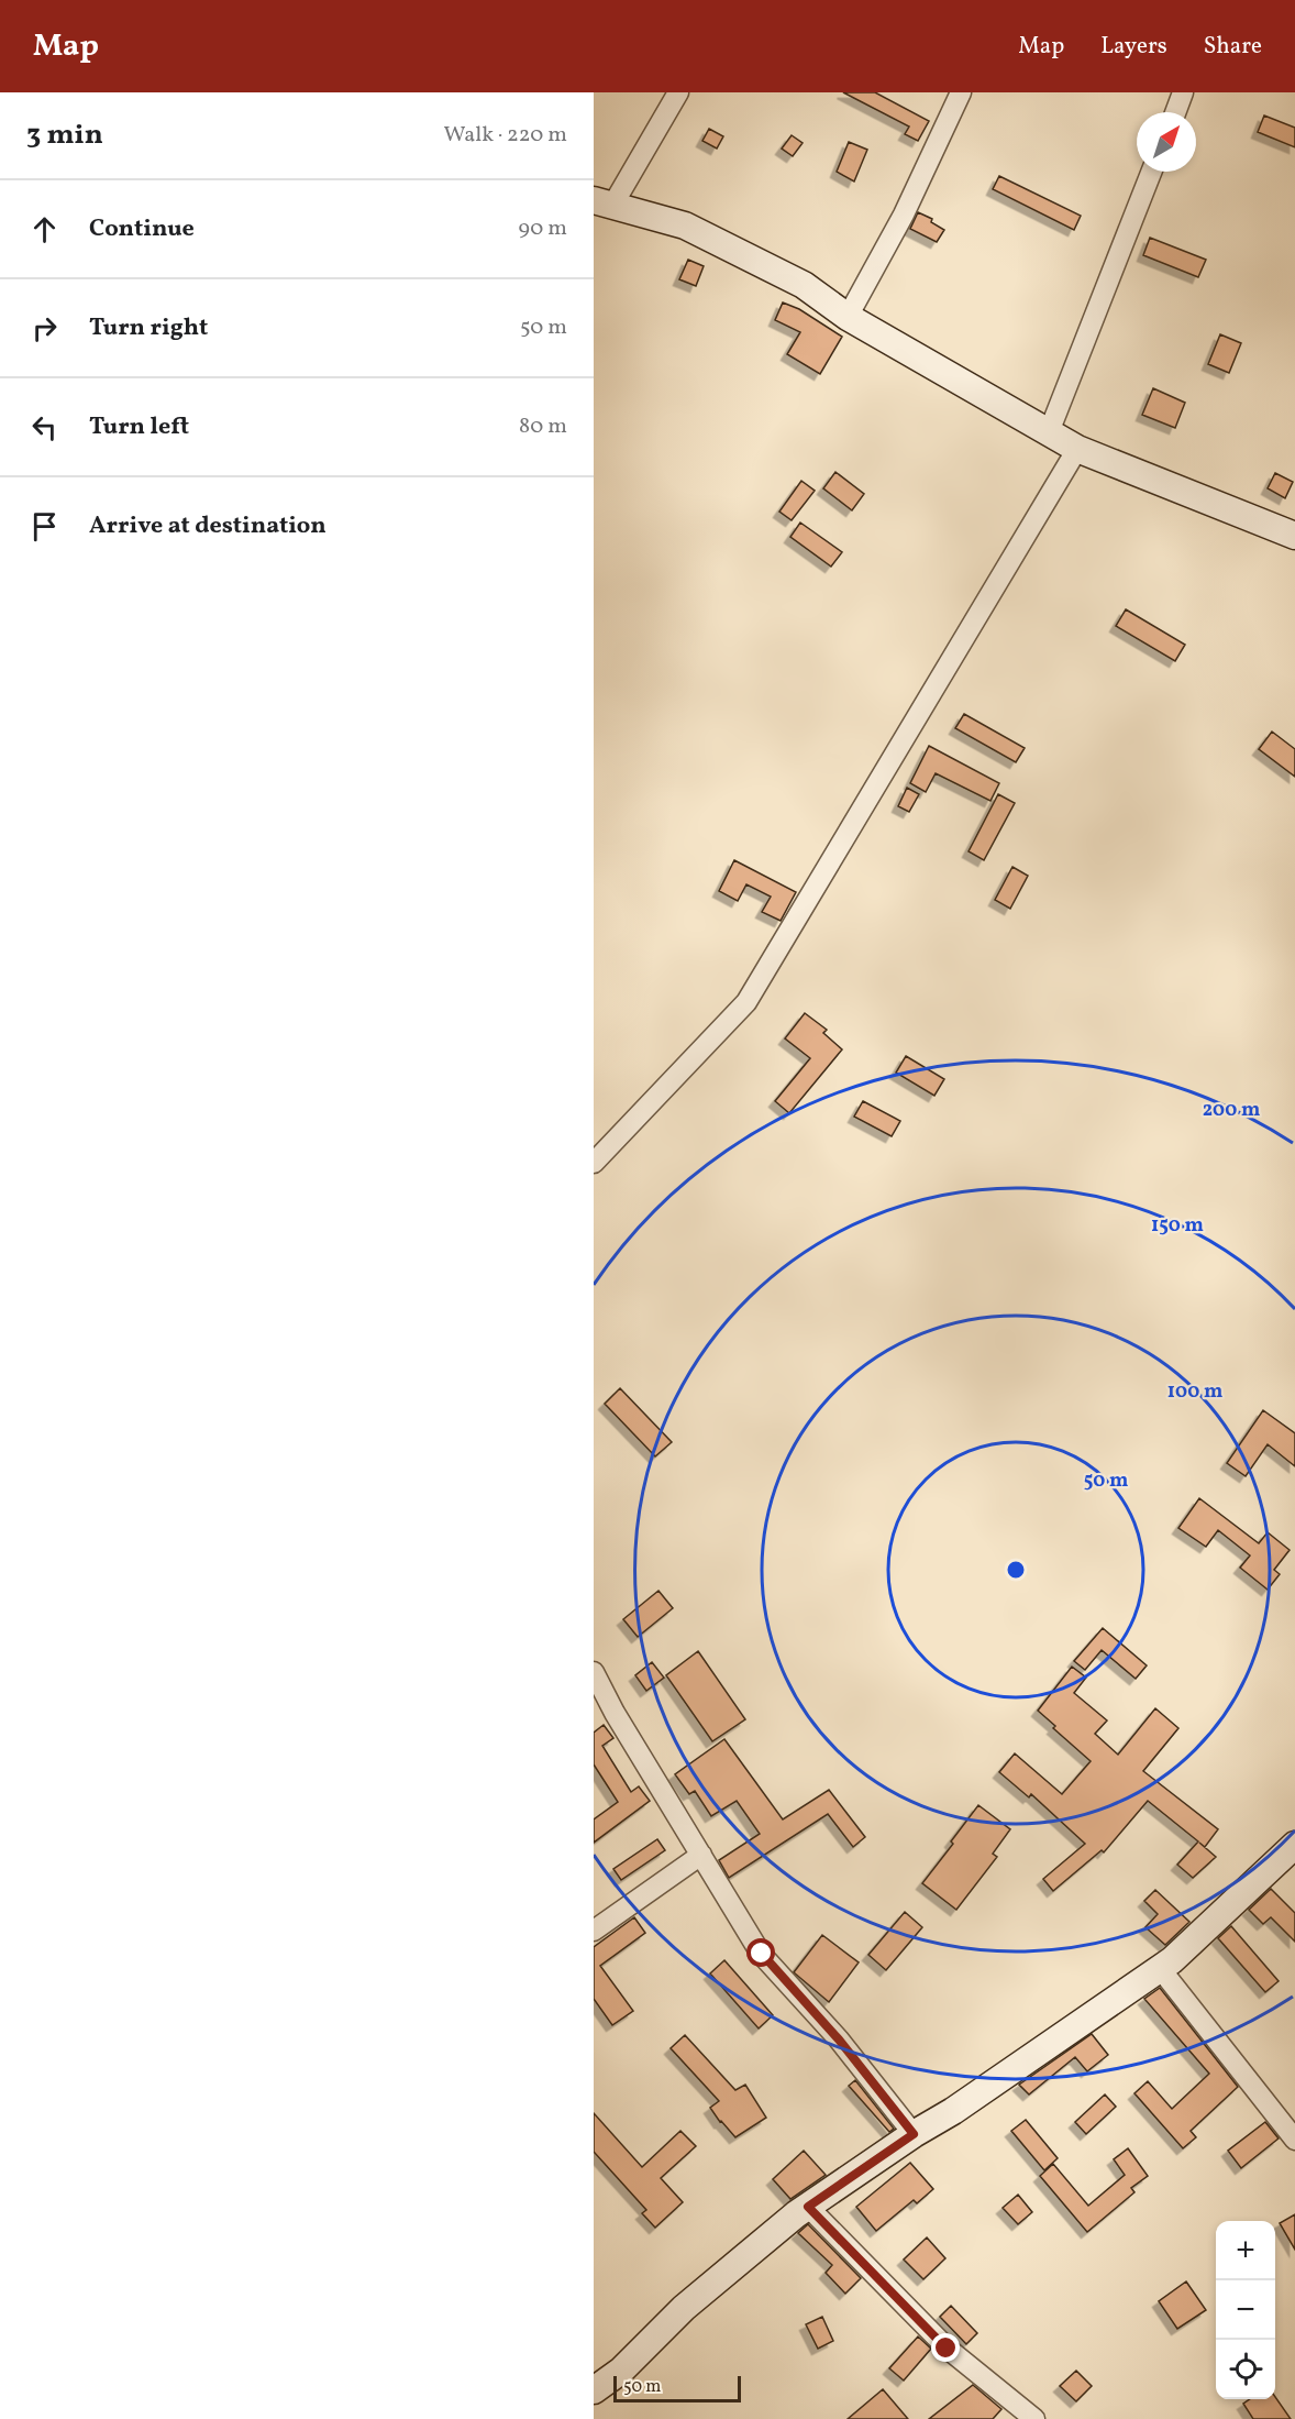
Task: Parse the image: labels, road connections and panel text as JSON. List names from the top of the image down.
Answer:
{
  "scale_bar": "50 m",
  "north": "top right",
  "page": {
    "header": "Map",
    "nav": ["Map", "Layers", "Share"],
    "heading": ["3 min", "Walk · 220 m"],
    "list": [
      ["Continue", "90 m"],
      ["Turn right", "50 m"],
      ["Turn left", "80 m"],
      "Arrive at destination"
    ],
    "map_buttons": ["+", "−"],
    "scale": "50 m"
  },
  "rings": [
    "200 m",
    "150 m",
    "100 m",
    "50 m"
  ]
}
